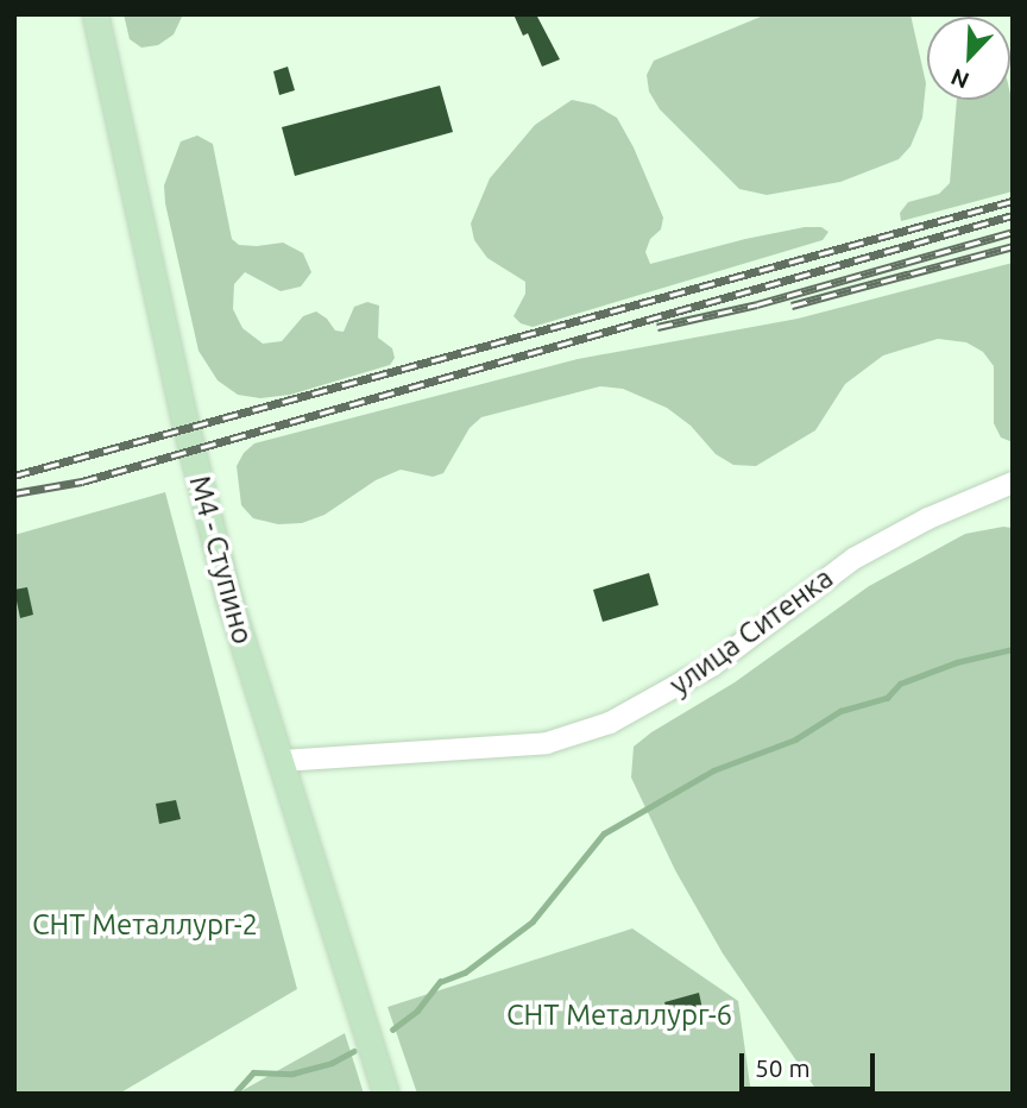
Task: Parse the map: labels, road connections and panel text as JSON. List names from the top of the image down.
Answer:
{
  "streets": {
    "main road": ["М4 - Ступино"],
    "street": ["улица Ситенка"]
  },
  "crossings": [
    ["М4 - Ступино", "улица Ситенка"]
  ],
  "parks": ["СНТ Металлург-2", "СНТ Металлург-6"],
  "scale_bar": "50 m",
  "north": "bottom left"
}
